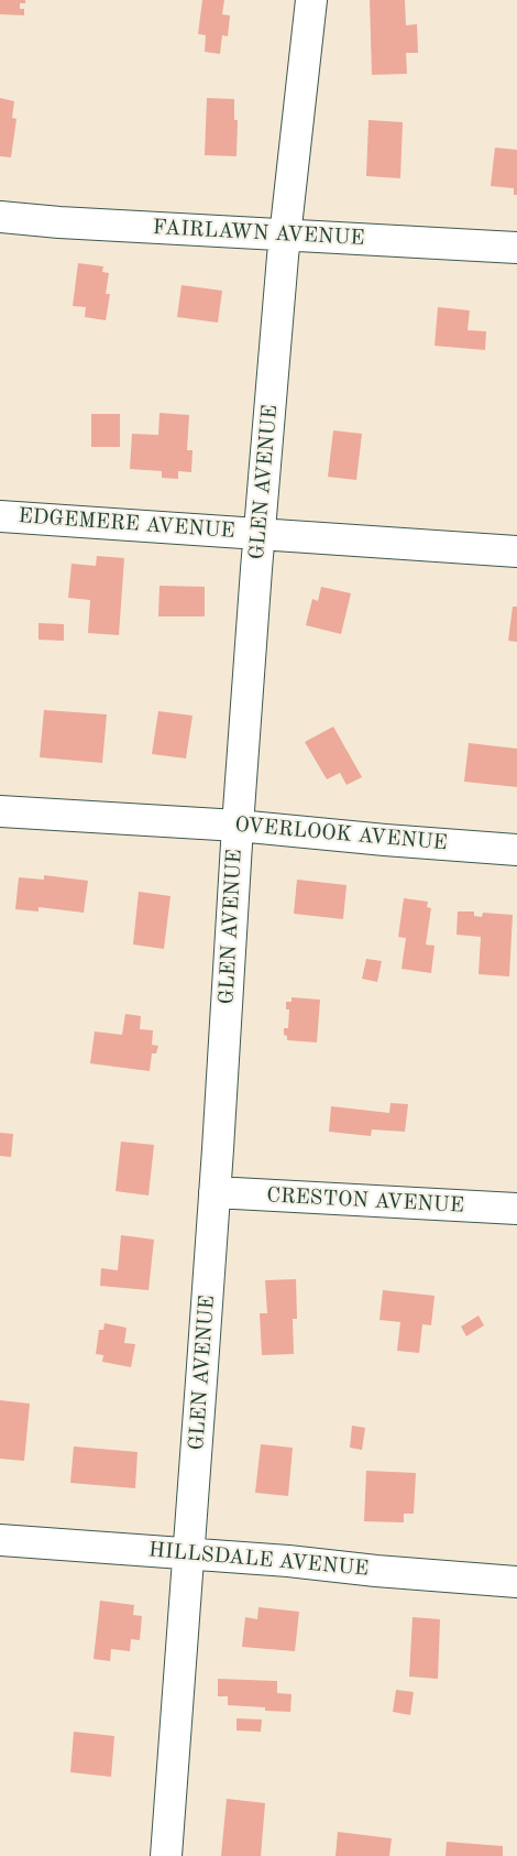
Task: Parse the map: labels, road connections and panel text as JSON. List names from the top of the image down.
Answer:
{
  "streets": {
    "street": [
      "FAIRLAWN AVENUE",
      "GLEN AVENUE",
      "EDGEMERE AVENUE",
      "OVERLOOK AVENUE",
      "CRESTON AVENUE",
      "HILLSDALE AVENUE"
    ]
  },
  "crossings": [
    ["FAIRLAWN AVENUE", "GLEN AVENUE"],
    ["GLEN AVENUE", "EDGEMERE AVENUE"],
    ["GLEN AVENUE", "OVERLOOK AVENUE"],
    ["GLEN AVENUE", "CRESTON AVENUE"],
    ["GLEN AVENUE", "HILLSDALE AVENUE"]
  ]
}
